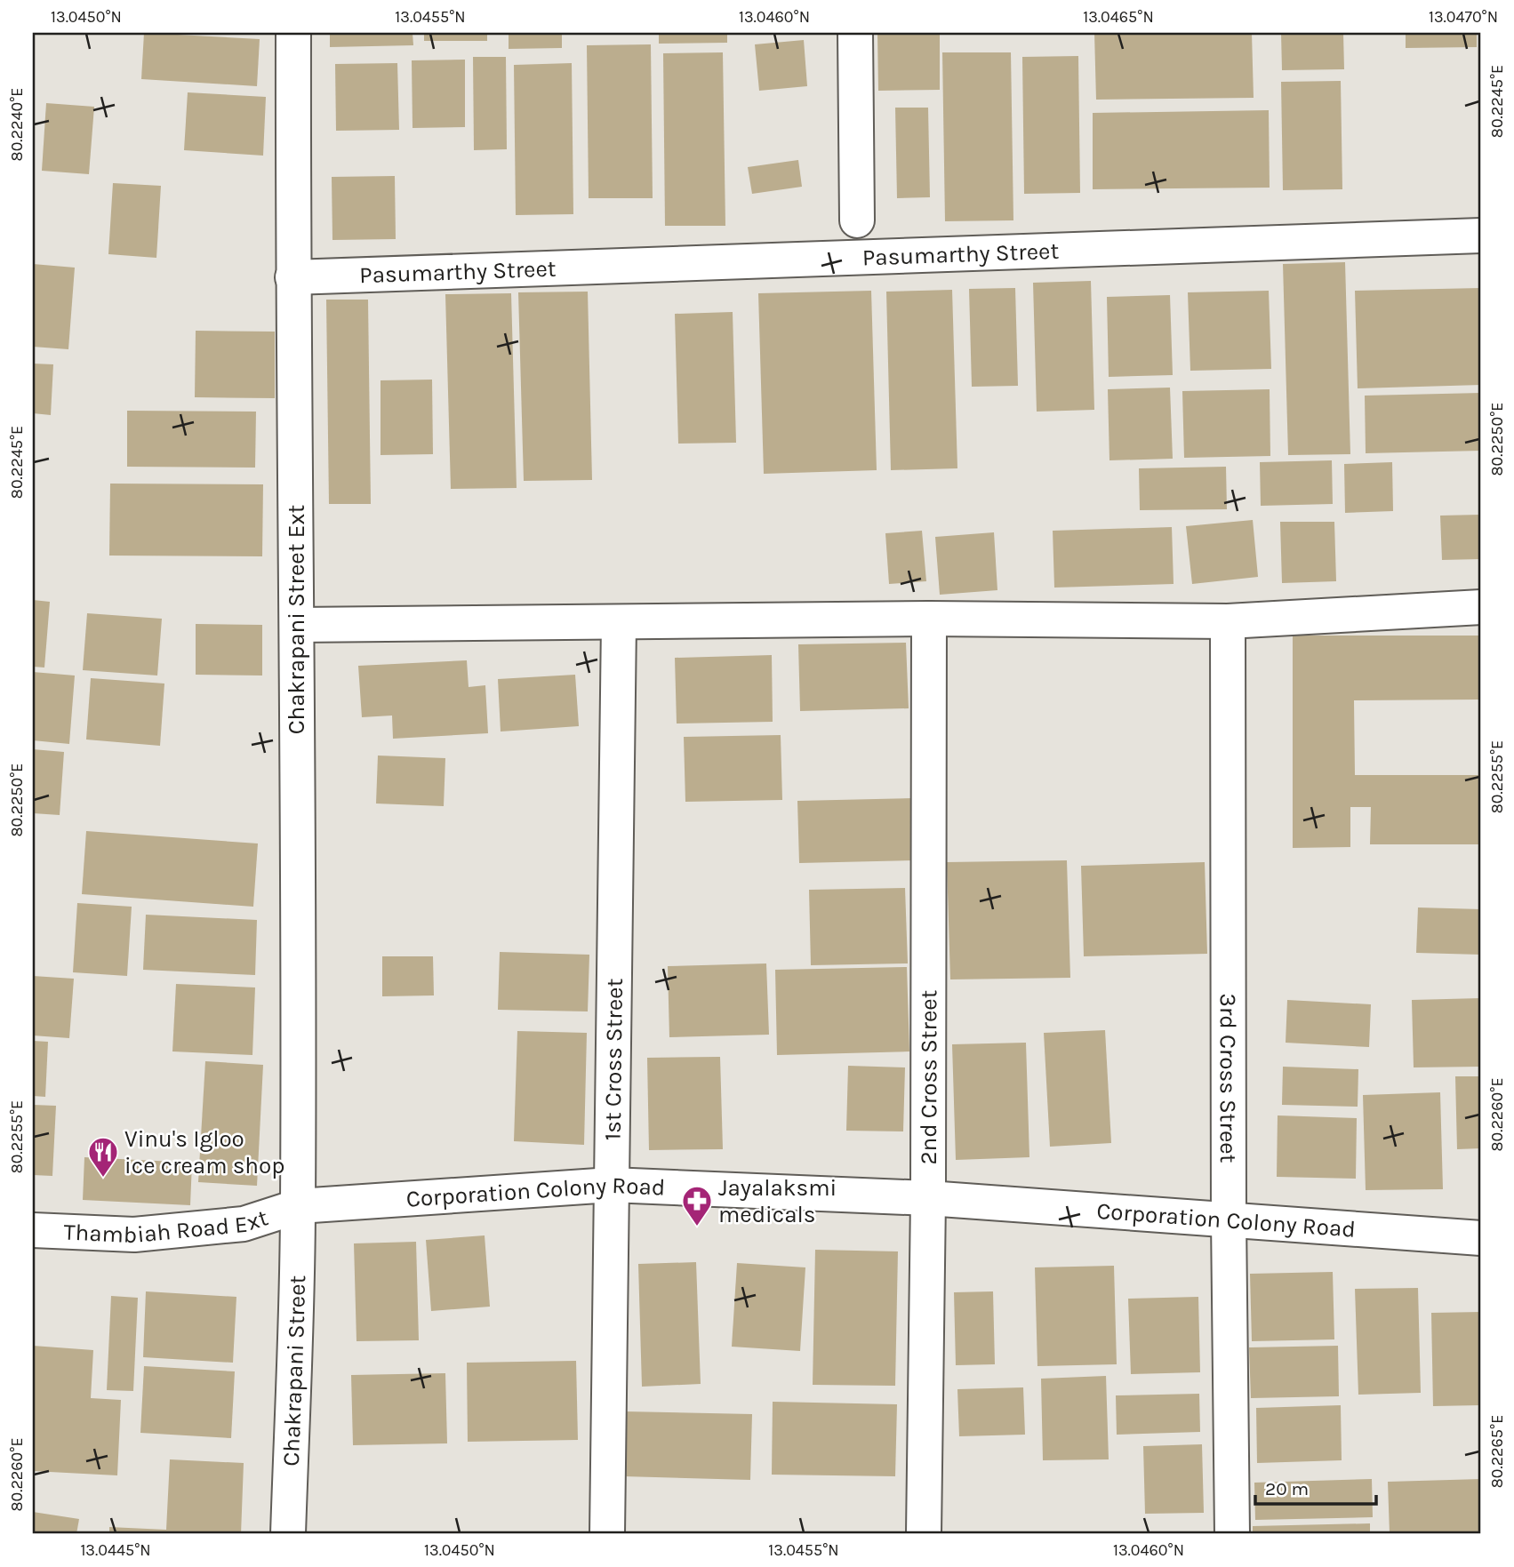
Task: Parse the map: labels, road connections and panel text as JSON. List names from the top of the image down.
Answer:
{
  "streets": {
    "street": [
      "Pasumarthy Street",
      "Chakrapani Street Ext",
      "1st Cross Street",
      "2nd Cross Street",
      "3rd Cross Street",
      "Corporation Colony Road",
      "Thambiah Road Ext",
      "Chakrapani Street"
    ]
  },
  "crossings": [
    ["Pasumarthy Street", "Chakrapani Street Ext"],
    ["Chakrapani Street Ext", "Corporation Colony Road"],
    ["Chakrapani Street Ext", "Thambiah Road Ext"],
    ["Chakrapani Street Ext", "Chakrapani Street"],
    ["1st Cross Street", "Corporation Colony Road"],
    ["2nd Cross Street", "Corporation Colony Road"],
    ["3rd Cross Street", "Corporation Colony Road"],
    ["Corporation Colony Road", "Thambiah Road Ext"],
    ["Corporation Colony Road", "Chakrapani Street"],
    ["Thambiah Road Ext", "Chakrapani Street"]
  ],
  "places": {
    "restaurant": ["Vinu's Igloo ice cream shop"],
    "pharmacy": ["Jayalaksmi medicals"]
  },
  "scale_bar": "20 m",
  "coordinates": [
    "13.0450°N",
    "13.0455°N",
    "13.0460°N",
    "13.0465°N",
    "13.0470°N",
    "80.2245°E",
    "80.2240°E",
    "80.2250°E",
    "80.2255°E",
    "80.2260°E",
    "80.2265°E",
    "13.0445°N"
  ]
}
